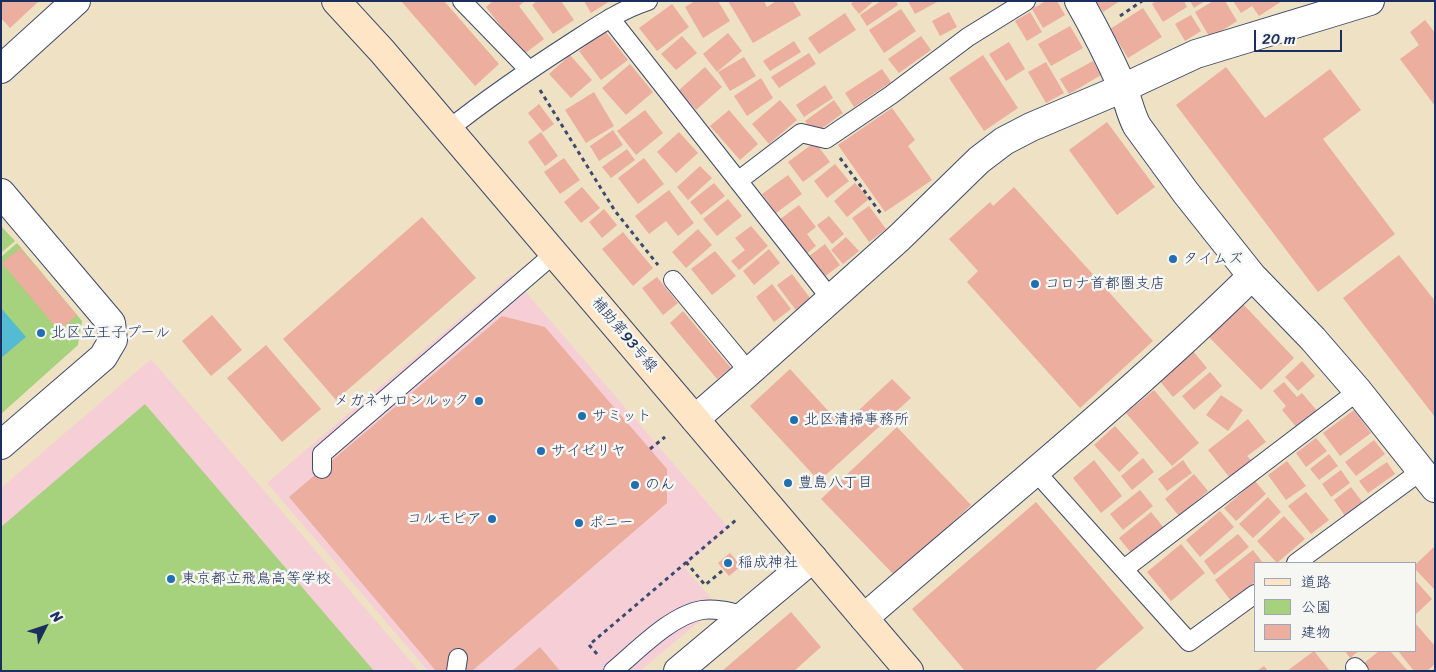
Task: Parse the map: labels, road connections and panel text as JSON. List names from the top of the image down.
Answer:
{
  "streets": {
    "street": ["補助第93号線"]
  },
  "places": [
    "タイムズ",
    "コロナ首都圏支店",
    "北区立王子プール",
    "メガネサロンルック",
    "サミット",
    "北区清掃事務所",
    "サイゼリヤ",
    "豊島八丁目",
    "のん",
    "コルモピア",
    "ポニー",
    "稲成神社",
    "東京都立飛鳥高等学校"
  ],
  "legend": ["道路", "公園", "建物"],
  "scale_bar": "20 m",
  "north": "top right"
}
